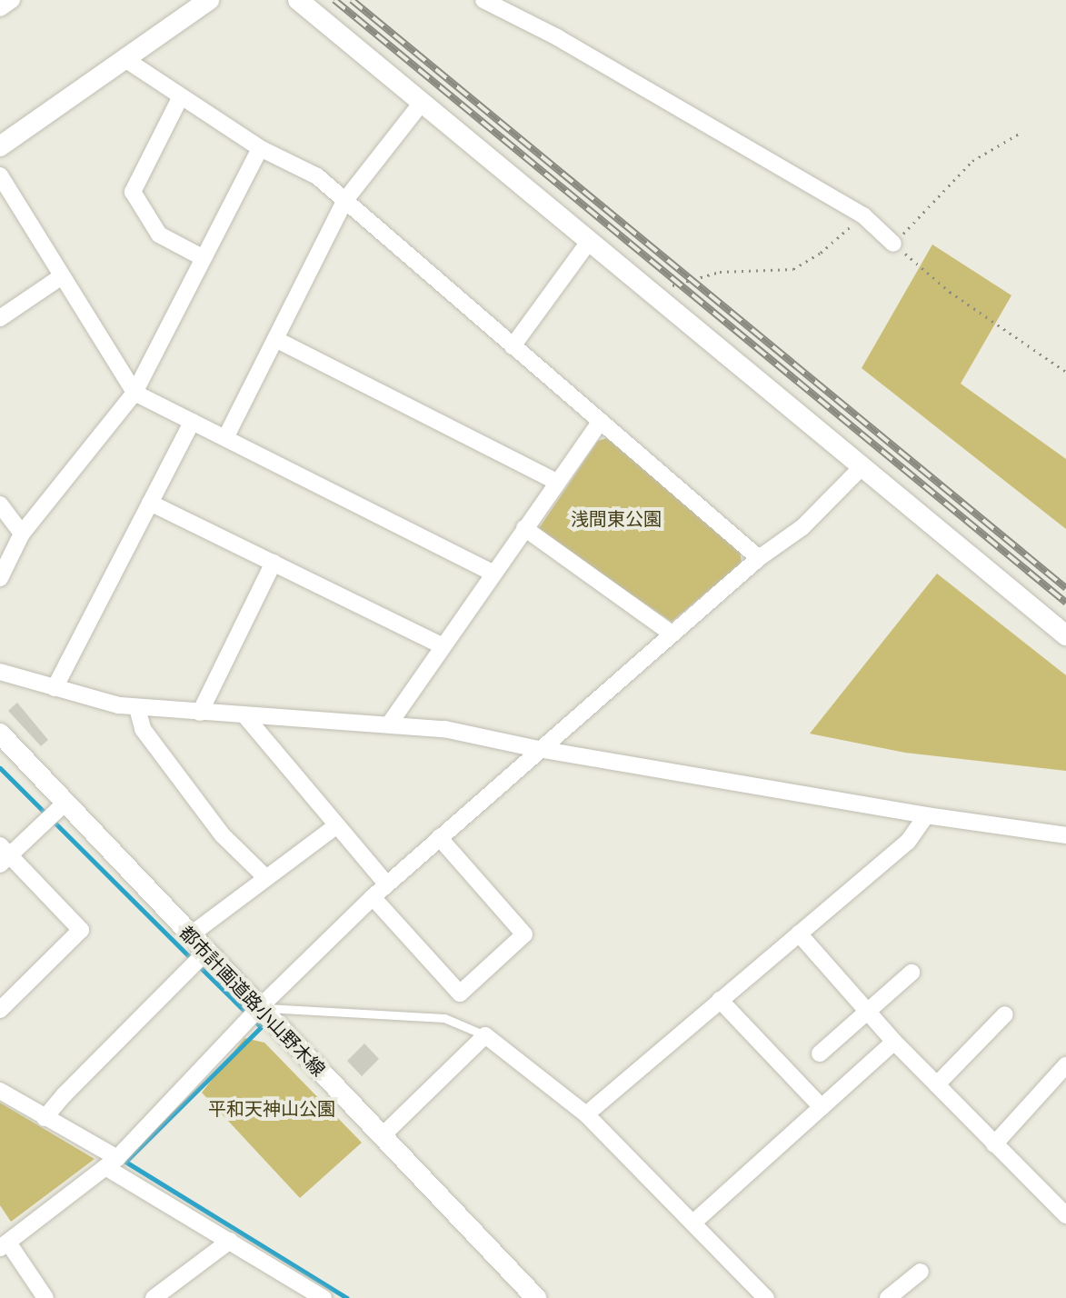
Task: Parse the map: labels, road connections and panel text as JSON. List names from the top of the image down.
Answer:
{
  "streets": {
    "street": ["都市計画道路小山野木線"]
  },
  "parks": ["浅間東公園", "平和天神山公園"]
}
